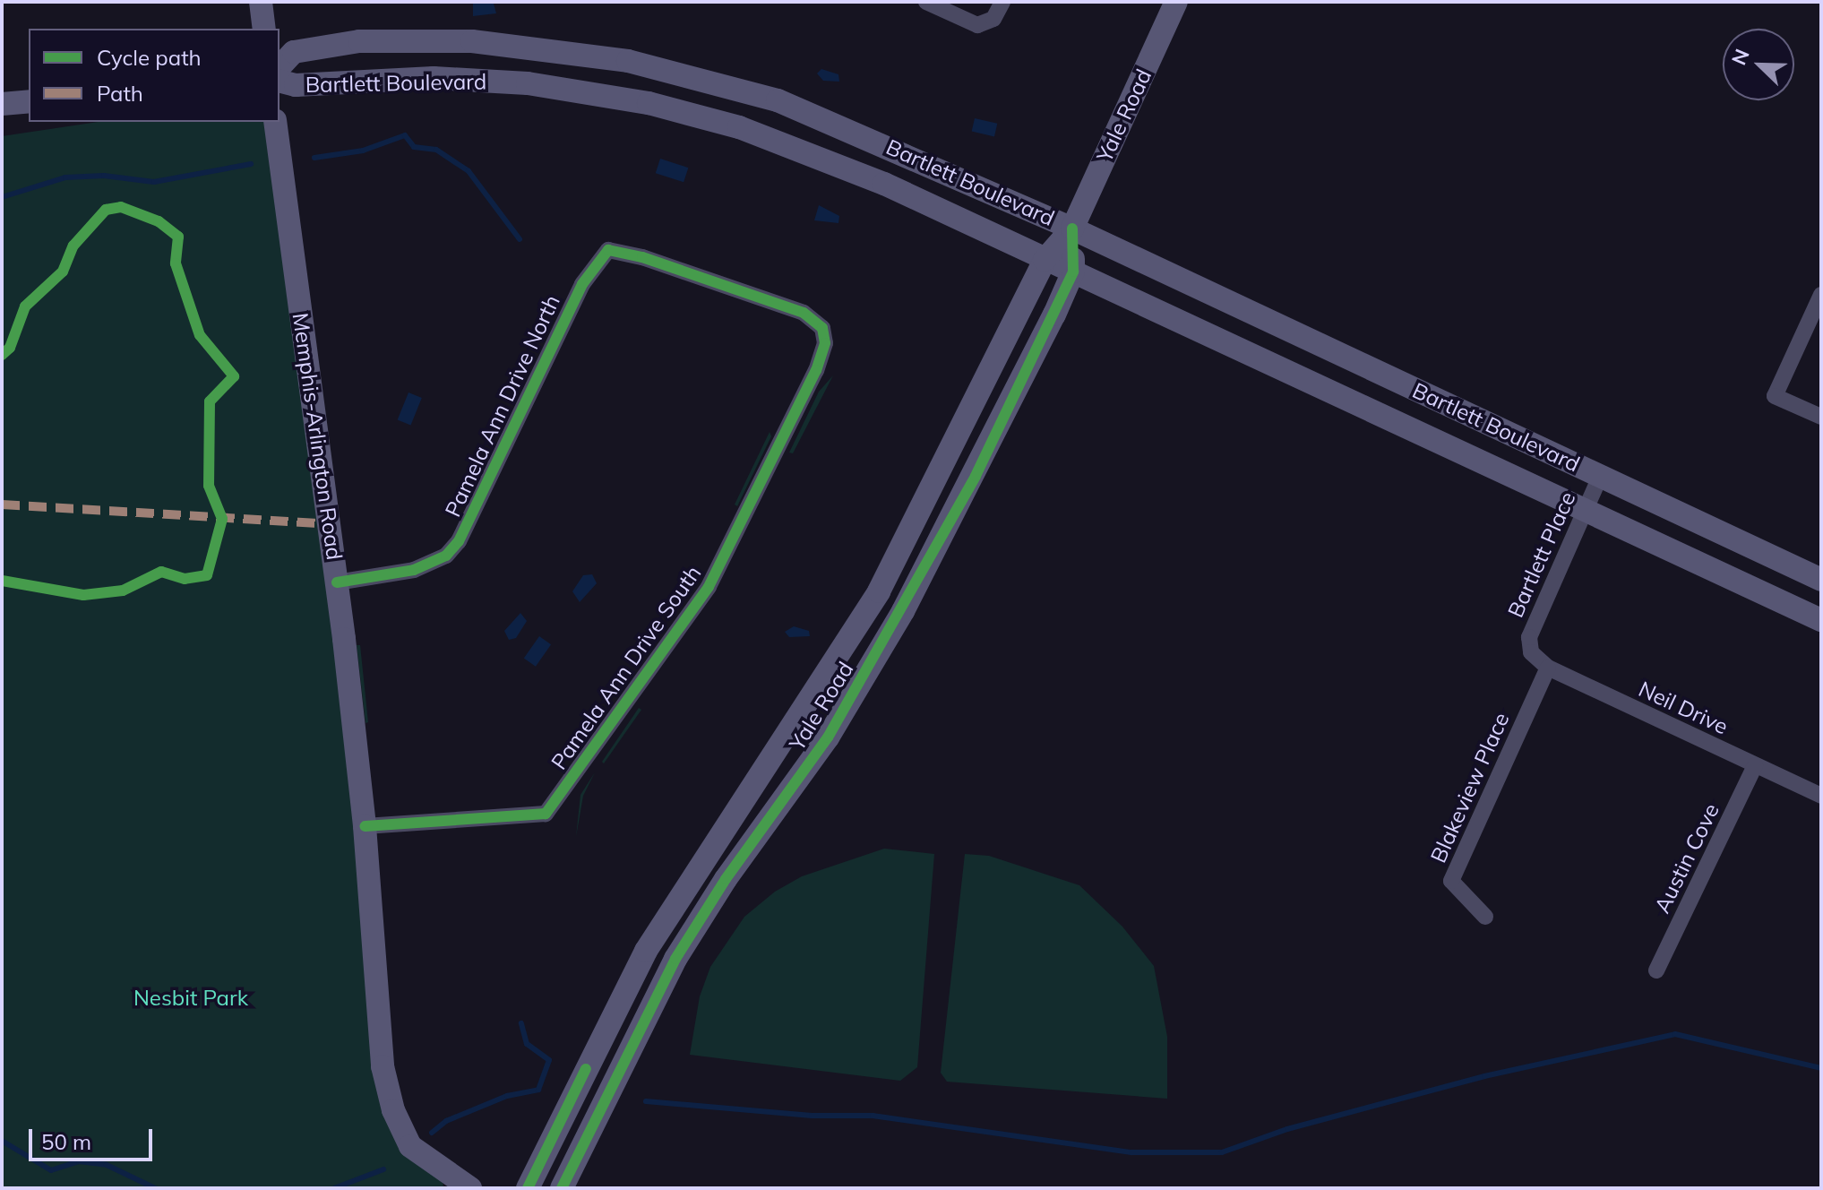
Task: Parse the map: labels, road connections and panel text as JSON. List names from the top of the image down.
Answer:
{
  "streets": {
    "main road": ["Bartlett Boulevard", "Yale Road", "Memphis-Arlington Road"],
    "street": [
      "Pamela Ann Drive North",
      "Bartlett Place",
      "Pamela Ann Drive South",
      "Neil Drive",
      "Blakeview Place",
      "Austin Cove"
    ]
  },
  "crossings": [
    ["Bartlett Boulevard", "Yale Road"],
    ["Bartlett Boulevard", "Bartlett Place"],
    ["Pamela Ann Drive North", "Memphis-Arlington Road"],
    ["Pamela Ann Drive North", "Pamela Ann Drive South"],
    ["Memphis-Arlington Road", "Pamela Ann Drive South"],
    ["Bartlett Place", "Neil Drive"],
    ["Neil Drive", "Blakeview Place"],
    ["Neil Drive", "Austin Cove"]
  ],
  "parks": ["Nesbit Park"],
  "legend": ["Cycle path", "Path"],
  "scale_bar": "50 m",
  "north": "top left"
}
